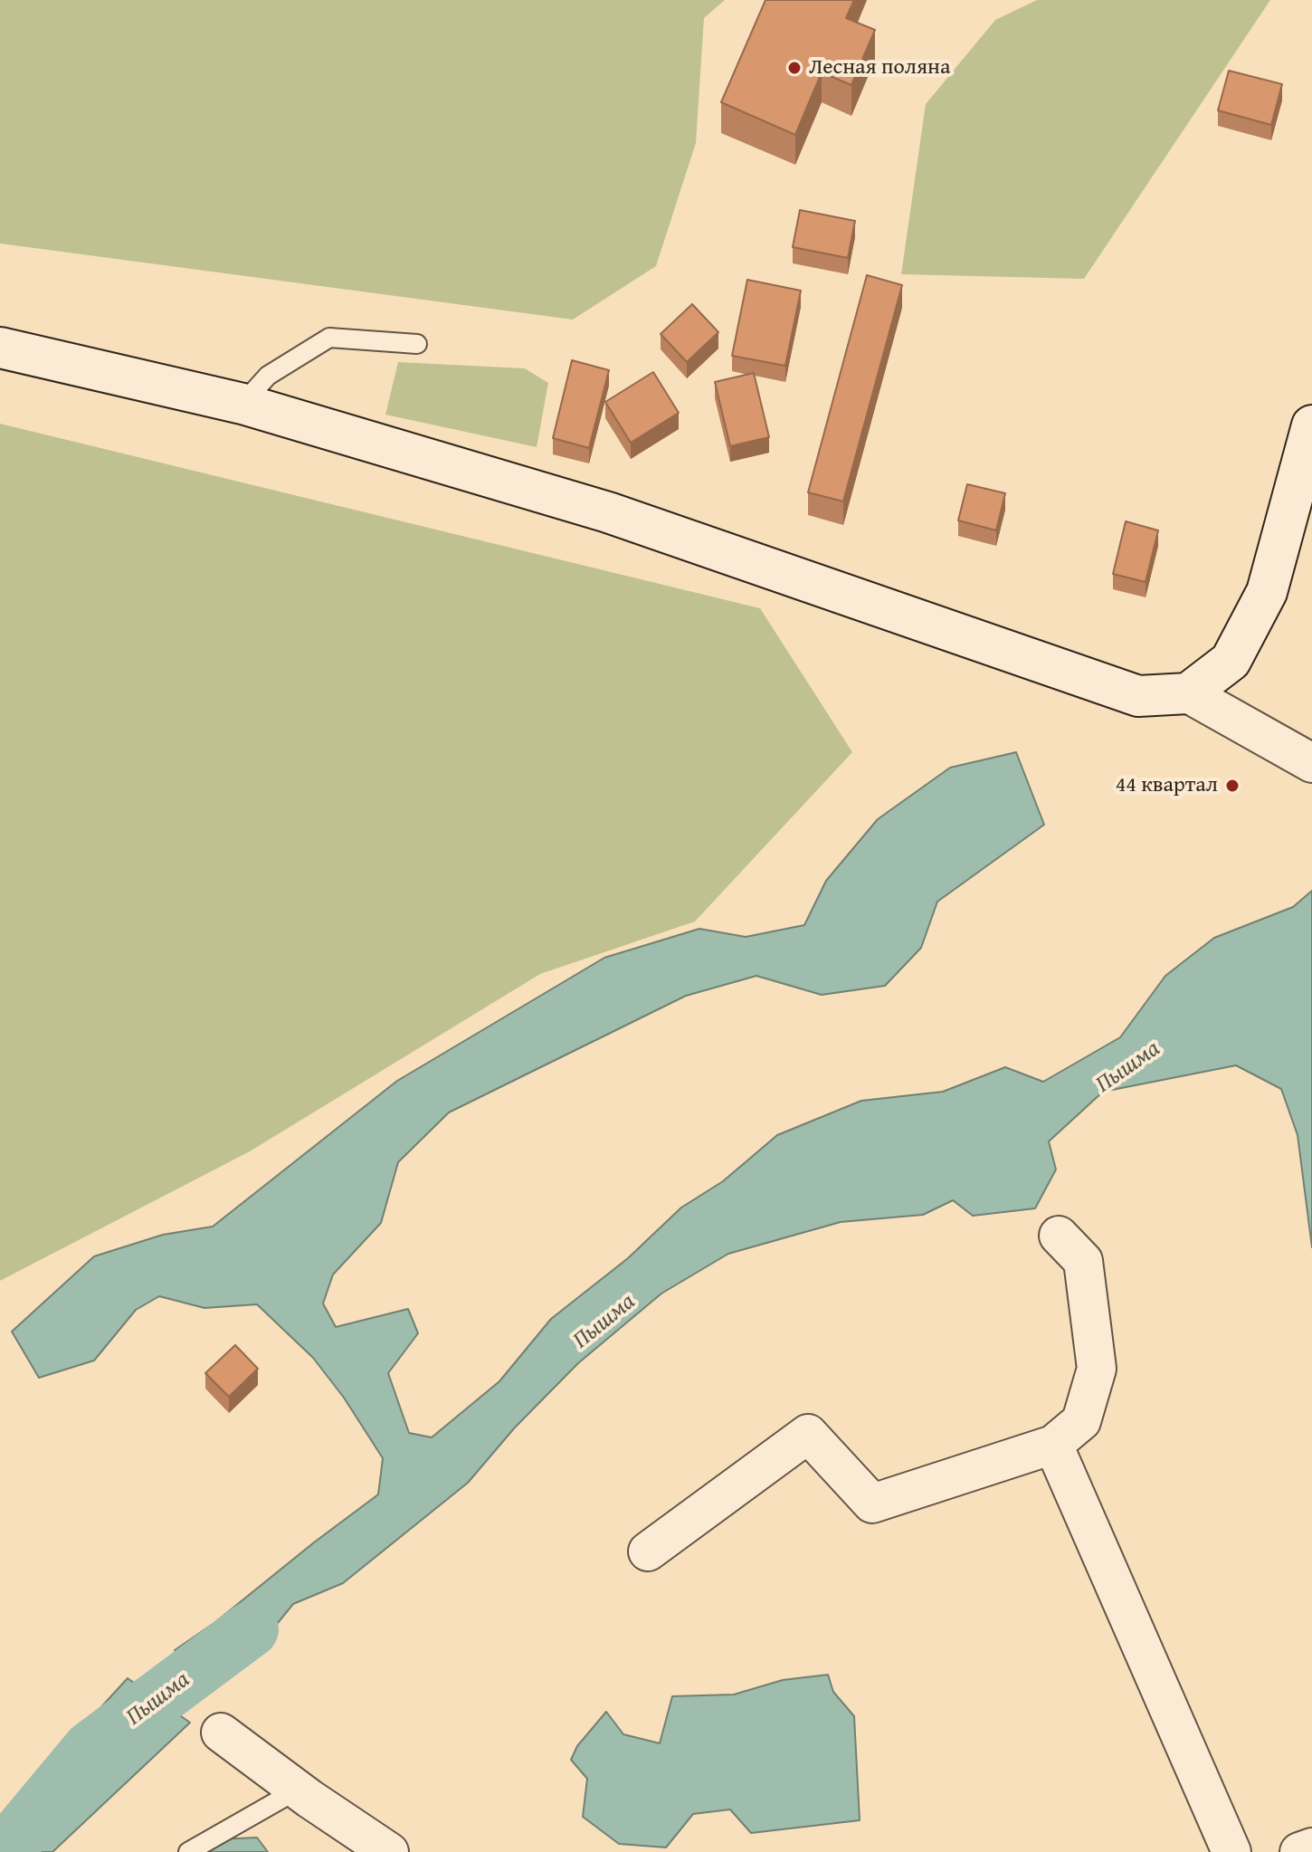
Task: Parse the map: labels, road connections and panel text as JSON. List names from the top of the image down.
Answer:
{
  "water": ["Пышма"],
  "places": ["Лесная поляна", "44 квартал"]
}
